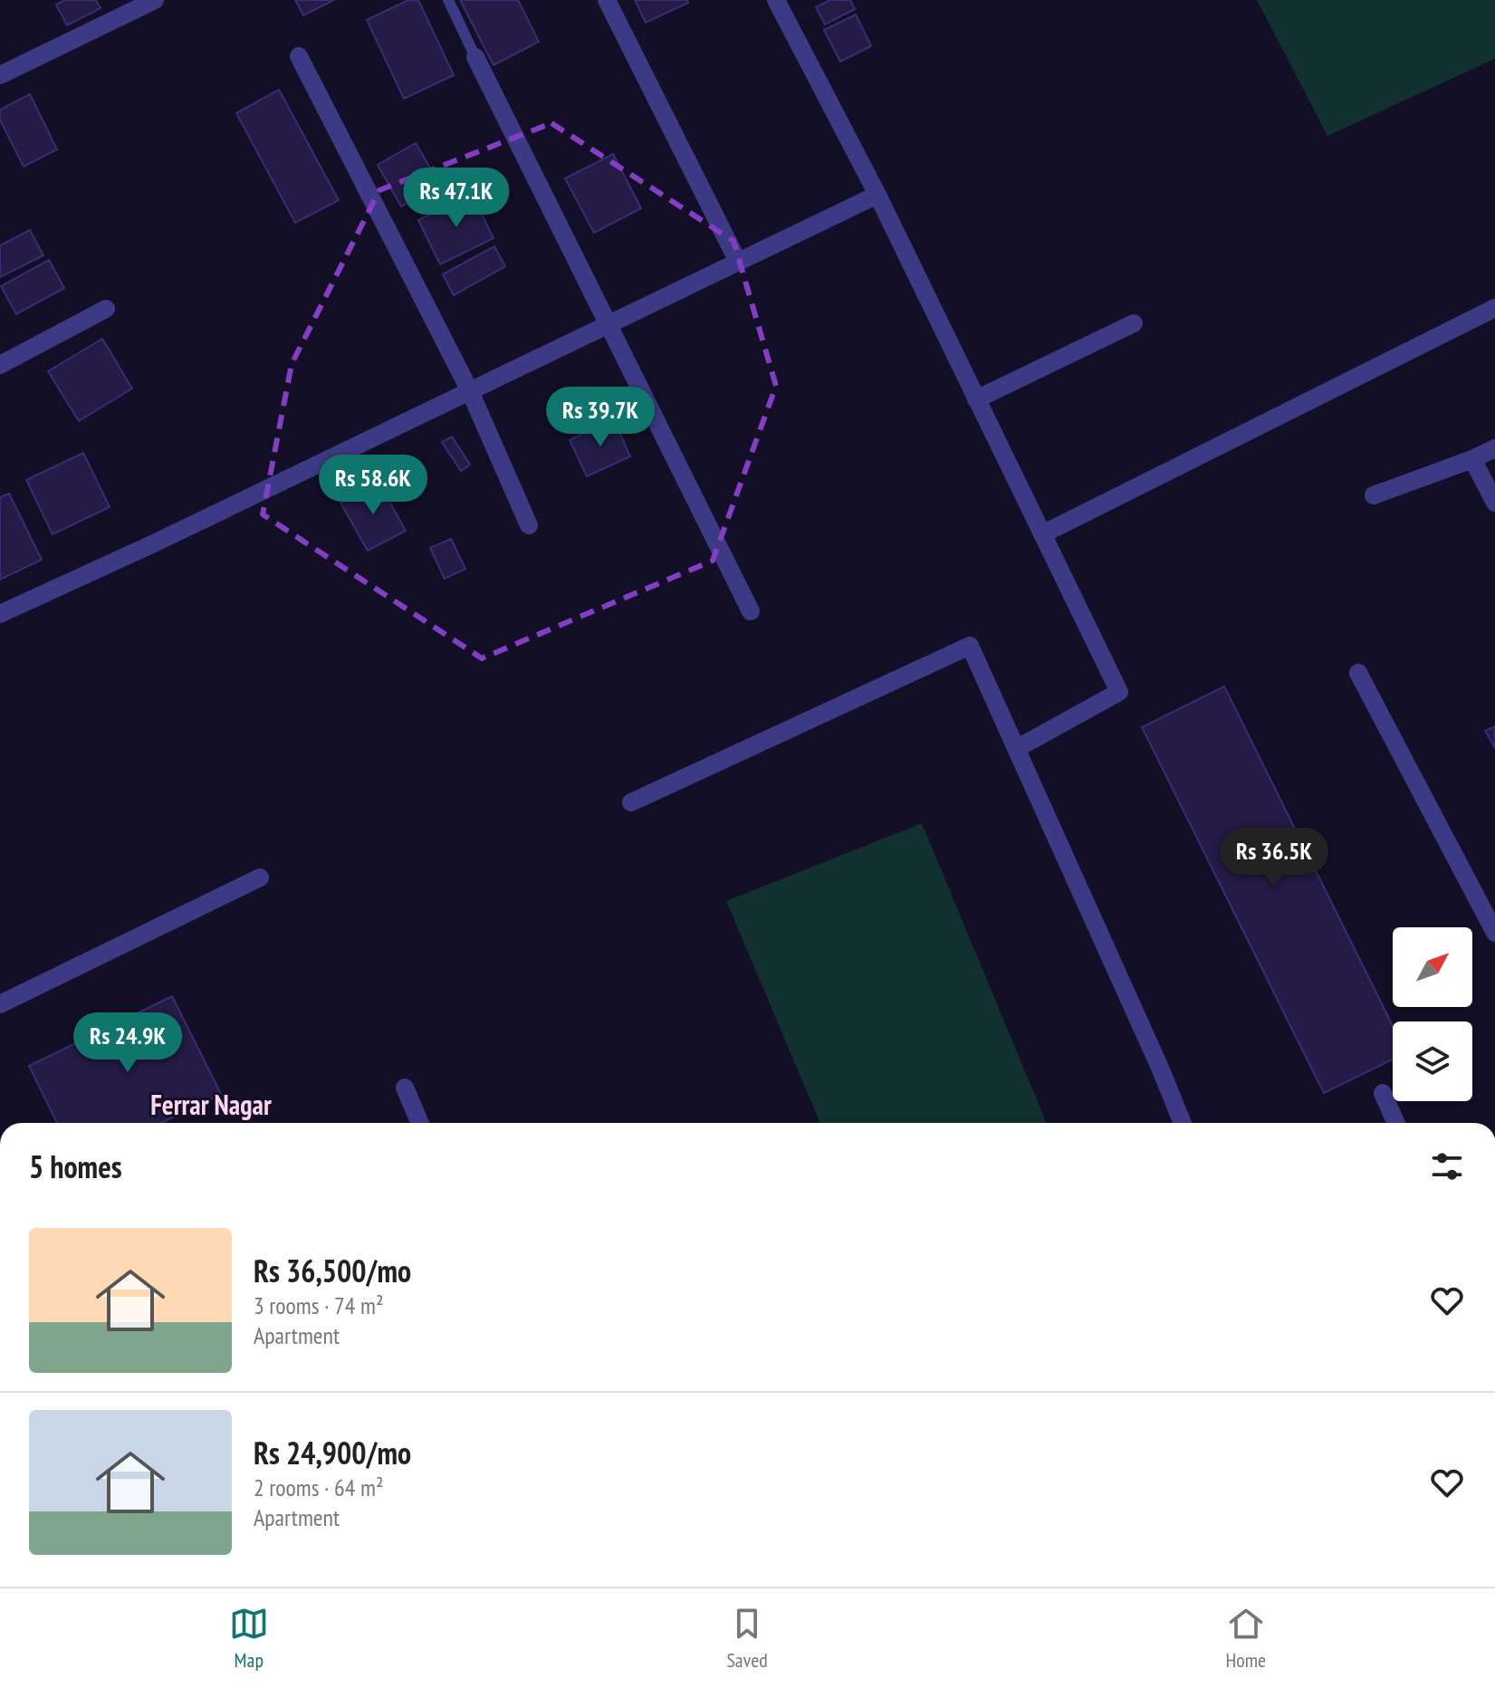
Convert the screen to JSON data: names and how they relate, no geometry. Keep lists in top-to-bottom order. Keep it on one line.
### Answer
{"districts":["Ferrar Nagar"],"north":"top right","page":{"price":["Rs 47.1K","Rs 39.7K","Rs 58.6K","Rs 36.5K","Rs 24.9K"],"heading":"5 homes","list":[{"name":"Rs 36,500/mo","note":"3 rooms · 74 m² · Apartment"},{"name":"Rs 24,900/mo","note":"2 rooms · 64 m² · Apartment"}],"tabs":["Map","Saved","Home"]}}
